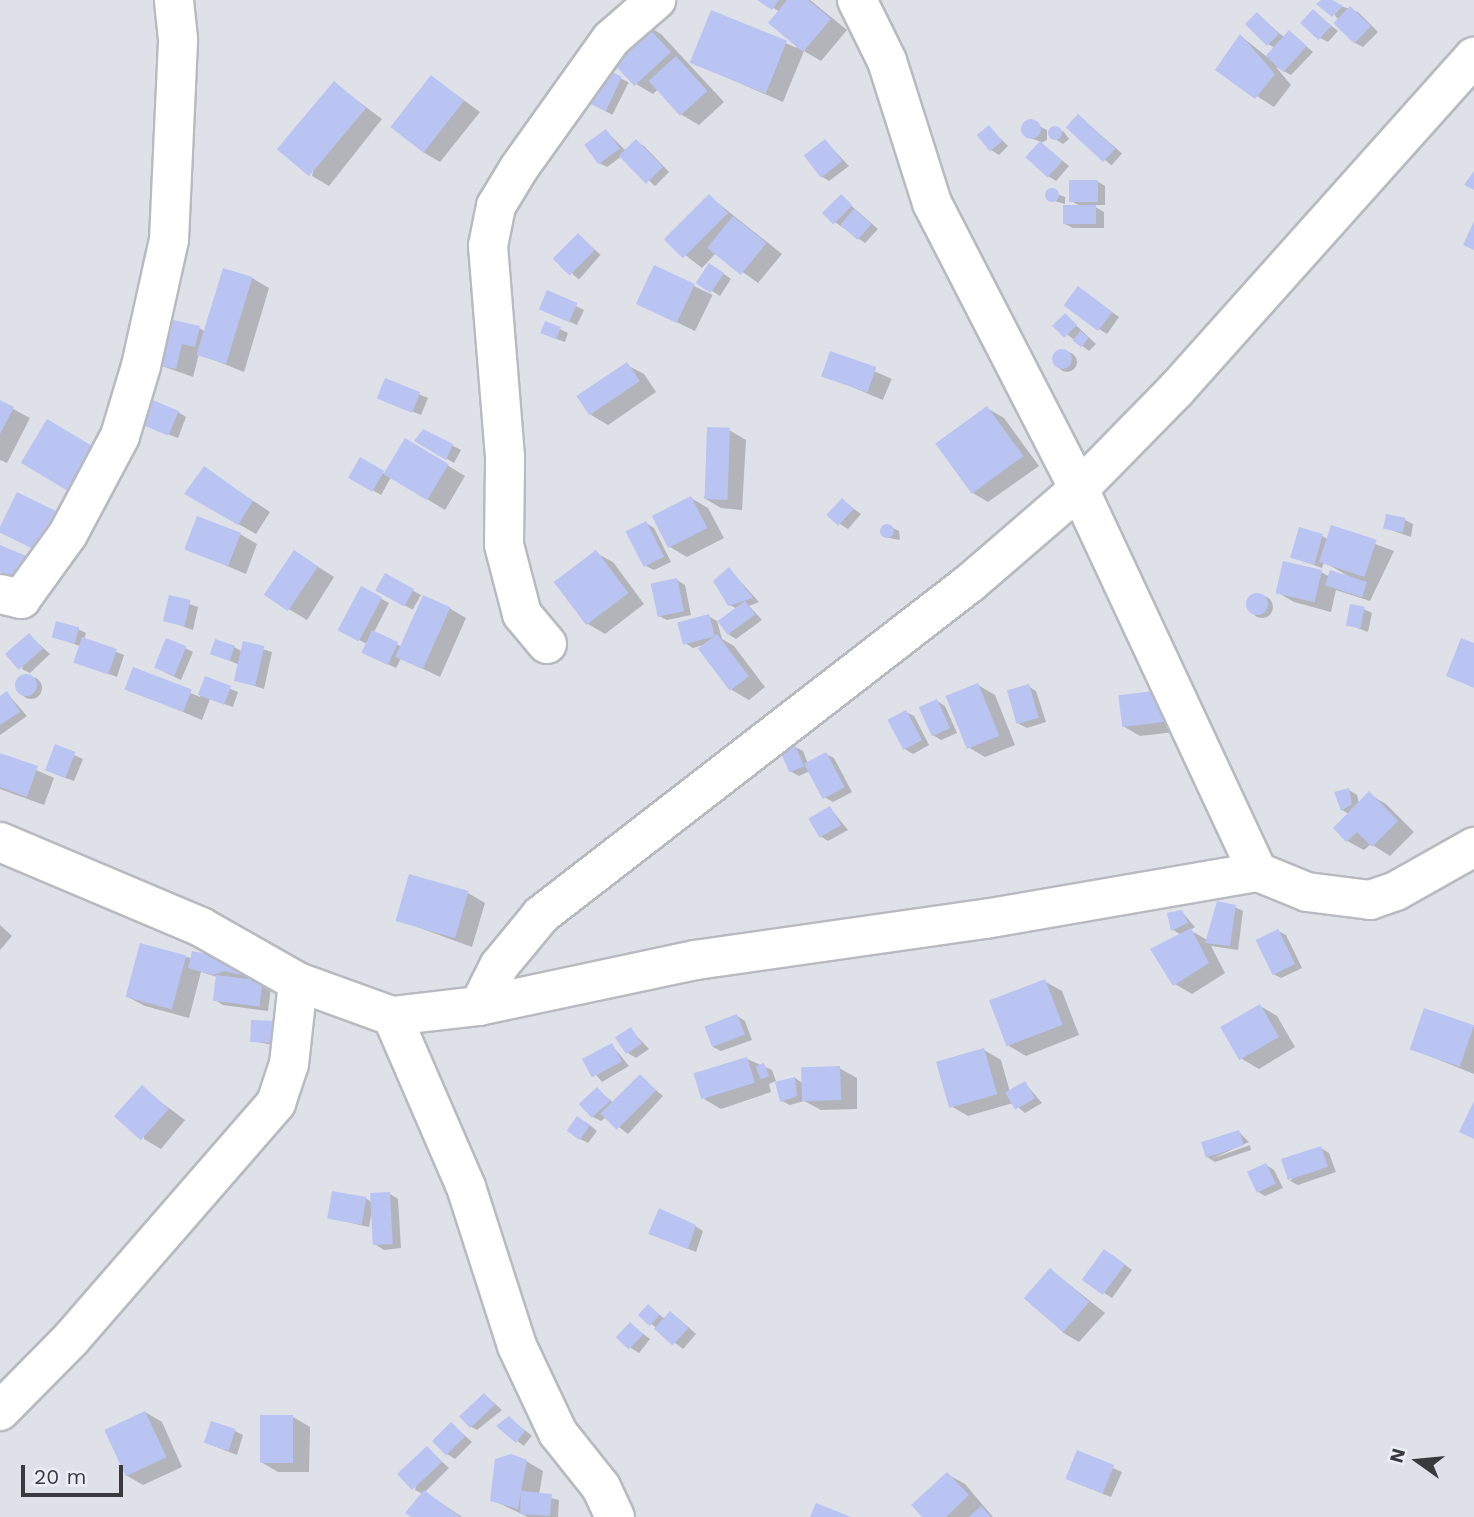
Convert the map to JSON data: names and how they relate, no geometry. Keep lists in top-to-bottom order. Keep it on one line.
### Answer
{"scale_bar":"20 m","north":"left"}
